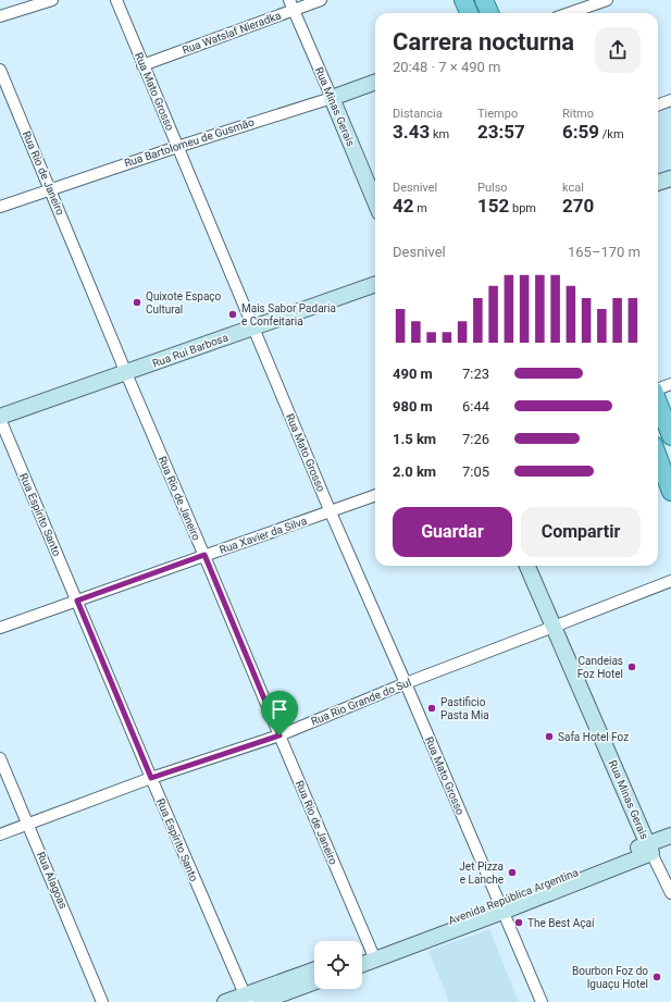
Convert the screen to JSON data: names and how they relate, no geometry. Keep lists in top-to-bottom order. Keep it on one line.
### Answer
{"streets":{"main road":["Rua Minas Gerais","Rua Bartolomeu de Gusmão","Rua Rui Barbosa","Avenida República Argentina"],"street":["Rua Watslaf Nieradka","Rua Mato Grosso","Rua Rio de Janeiro","Rua Espírito Santo","Rua Xavier da Silva","Rua Rio Grande do Sul","Rua Alagoas"]},"crossings":[["Rua Watslaf Nieradka","Rua Mato Grosso"],["Rua Watslaf Nieradka","Rua Minas Gerais"],["Rua Mato Grosso","Rua Bartolomeu de Gusmão"],["Rua Mato Grosso","Rua Rui Barbosa"],["Rua Mato Grosso","Rua Xavier da Silva"],["Rua Mato Grosso","Rua Rio Grande do Sul"],["Rua Mato Grosso","Avenida República Argentina"],["Rua Minas Gerais","Rua Bartolomeu de Gusmão"],["Rua Minas Gerais","Rua Rio Grande do Sul"],["Rua Minas Gerais","Avenida República Argentina"],["Rua Bartolomeu de Gusmão","Rua Rio de Janeiro"],["Rua Rio de Janeiro","Rua Rui Barbosa"],["Rua Rio de Janeiro","Rua Xavier da Silva"],["Rua Rio de Janeiro","Rua Rio Grande do Sul"],["Rua Rio de Janeiro","Avenida República Argentina"],["Rua Rui Barbosa","Rua Espírito Santo"],["Rua Espírito Santo","Rua Xavier da Silva"],["Rua Espírito Santo","Rua Rio Grande do Sul"],["Rua Rio Grande do Sul","Rua Alagoas"]],"places":["Quixote Espaço Cultural","Mais Sabor Padaria e Confeitaria","Candeias Foz Hotel","Pastificio Pasta Mia","Safa Hotel Foz","Jet Pizza e Lanche","The Best Açaí","Bourbon Foz do Iguaçu Hotel"],"page":{"heading":["Carrera nocturna","20:48 · 7 × 490 m"],"stats":[["Distancia","3.43 km"],["Tiempo","23:57"],["Ritmo","6:59 /km"],["Desnivel","42 m"],["Pulso","152 bpm"],["kcal","270"]],"chart":["Desnivel","165–170 m"],"list":[{"name":"490 m","note":"7:23"},{"name":"980 m","note":"6:44"},{"name":"1.5 km","note":"7:26"},{"name":"2.0 km","note":"7:05"}],"buttons":["Guardar","Compartir"]}}
